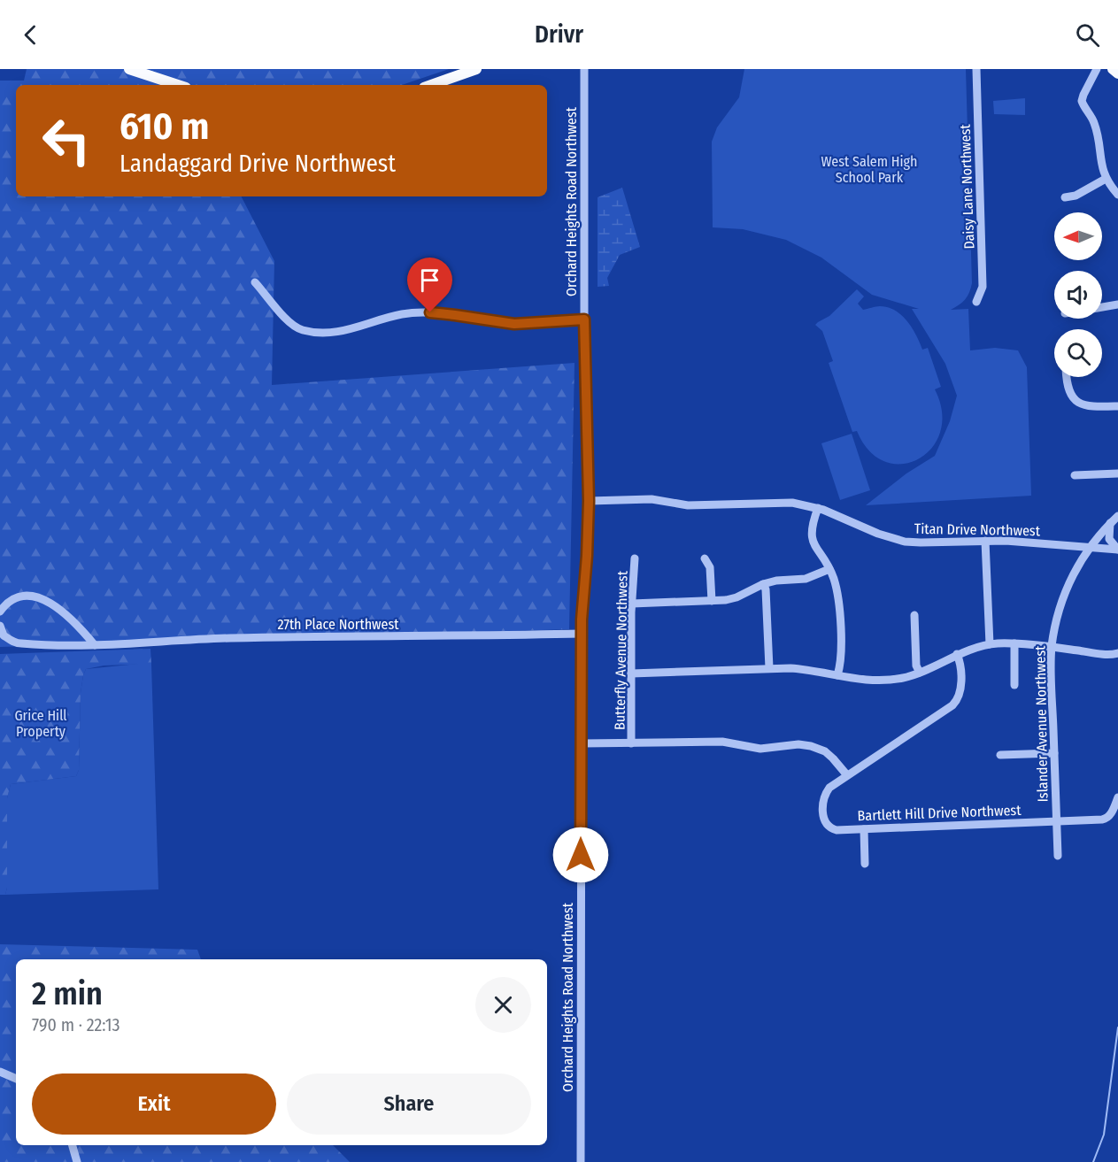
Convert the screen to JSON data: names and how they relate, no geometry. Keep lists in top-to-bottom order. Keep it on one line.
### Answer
{"streets":{"street":["Daisy Lane Northwest","Orchard Heights Road Northwest","Titan Drive Northwest","27th Place Northwest","Butterfly Avenue Northwest","Islander Avenue Northwest","Bartlett Hill Drive Northwest"]},"crossings":[["Orchard Heights Road Northwest","Titan Drive Northwest"],["Orchard Heights Road Northwest","27th Place Northwest"],["Titan Drive Northwest","Islander Avenue Northwest"],["Islander Avenue Northwest","Bartlett Hill Drive Northwest"]],"parks":["West Salem High School Park","Grice Hill Property"],"north":"left","page":{"header":"Drivr","turn":["610 m","Landaggard Drive Northwest"],"heading":["2 min","790 m · 22:13"],"buttons":["Exit","Share"]}}
